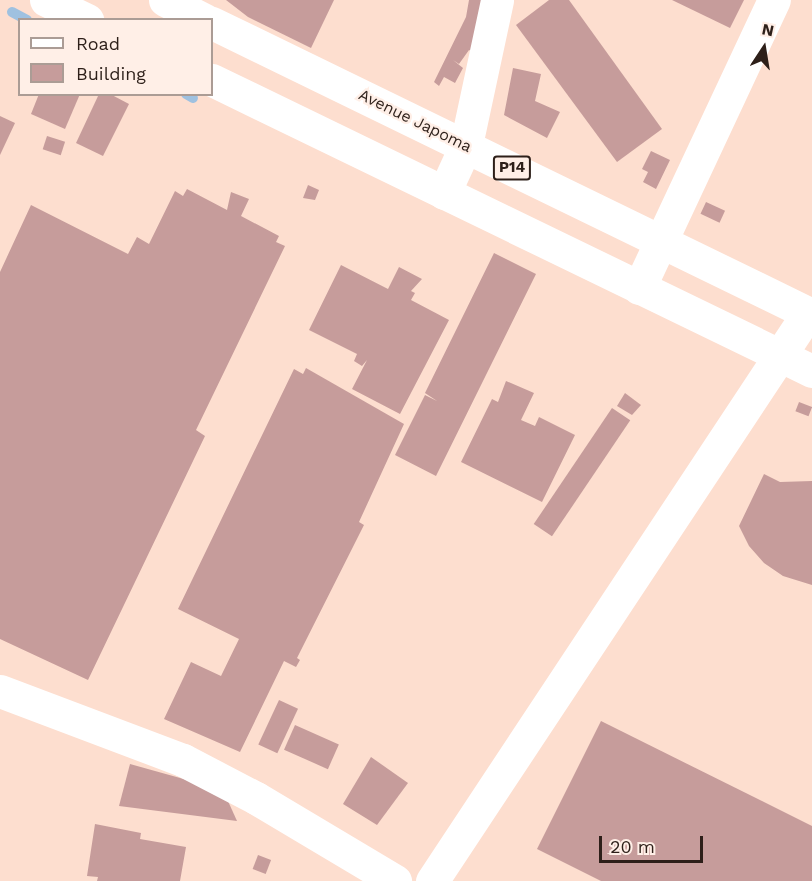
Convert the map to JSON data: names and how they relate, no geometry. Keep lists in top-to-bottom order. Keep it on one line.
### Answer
{"streets":{"main road":["Avenue Japoma","P14"]},"legend":["Road","Building"],"scale_bar":"20 m","north":"top"}
